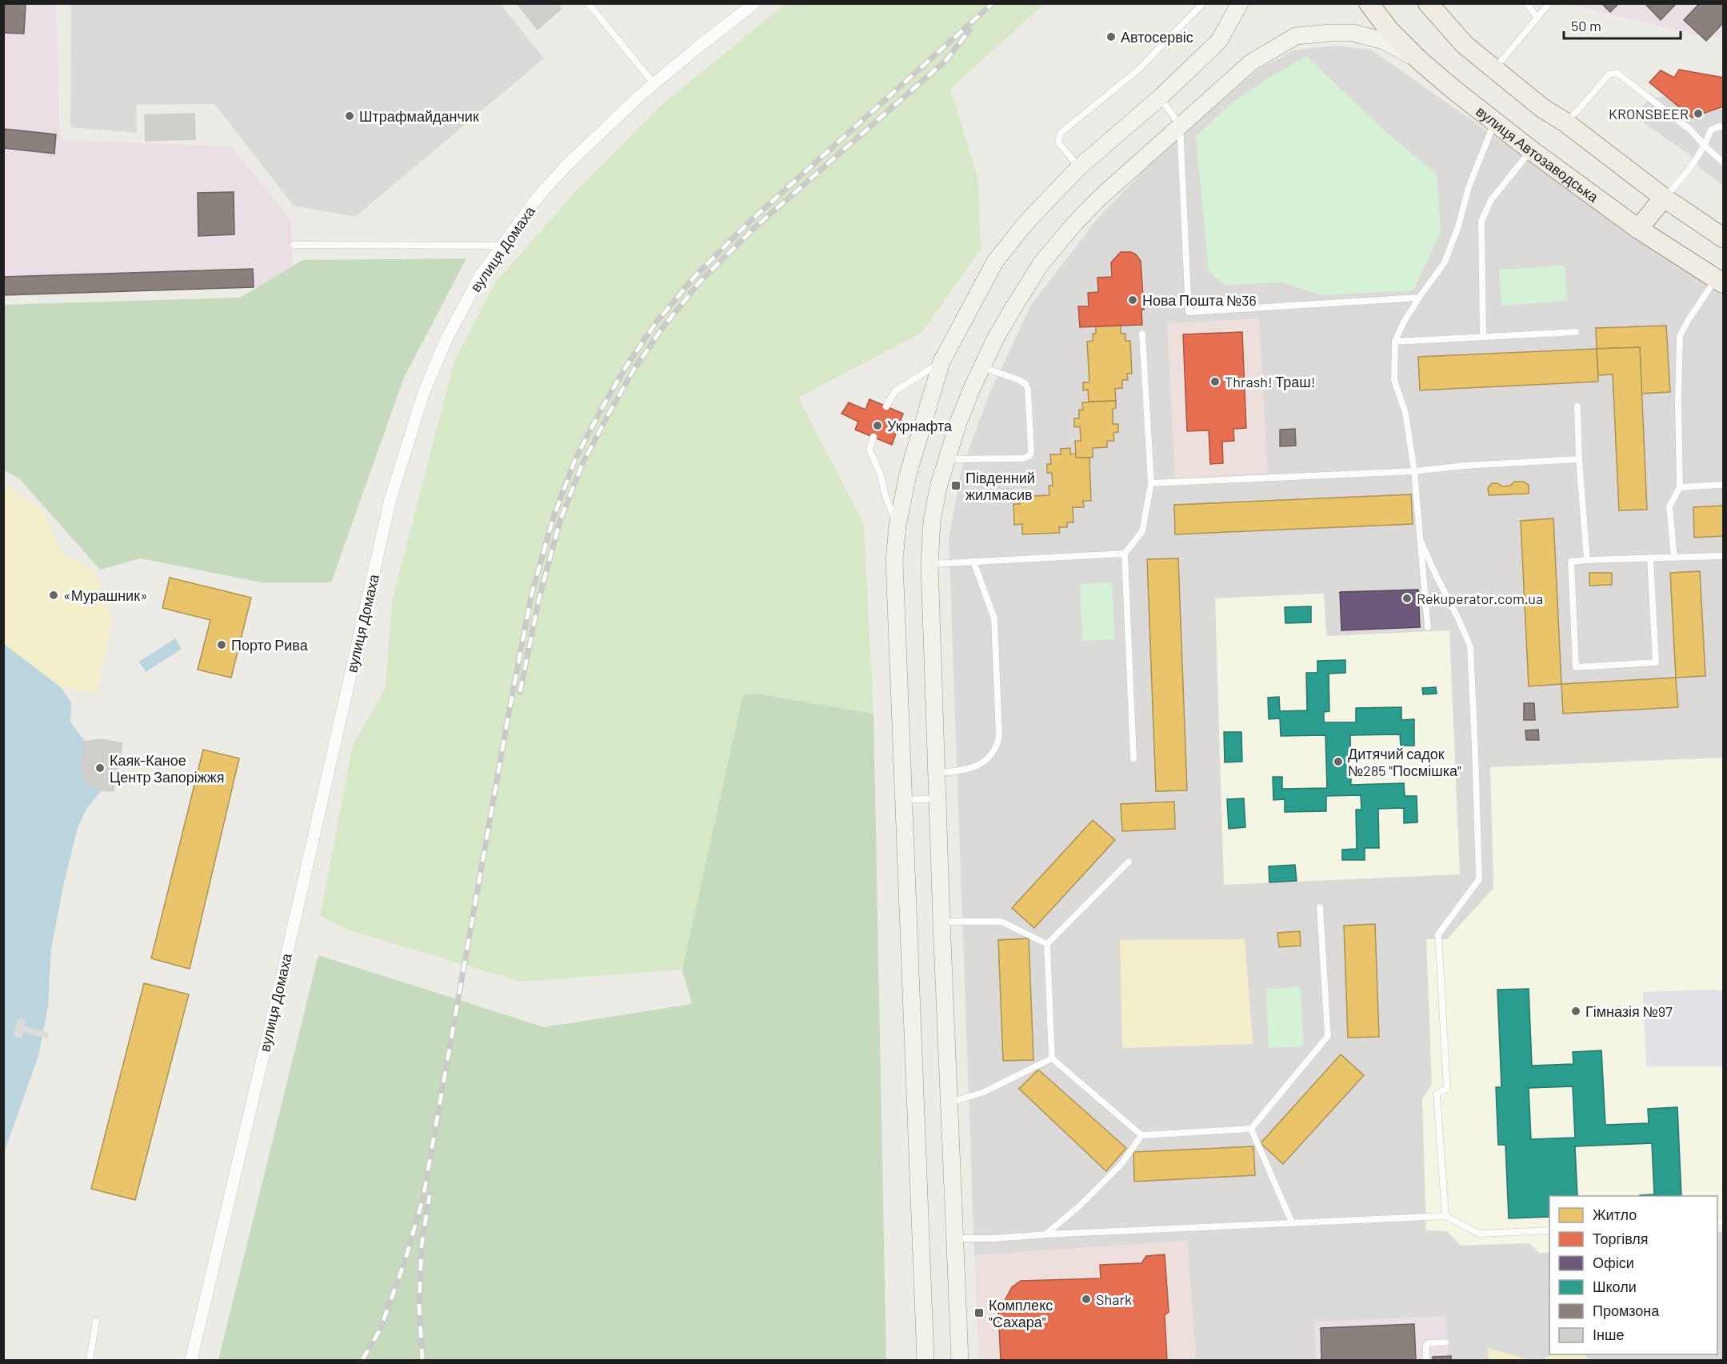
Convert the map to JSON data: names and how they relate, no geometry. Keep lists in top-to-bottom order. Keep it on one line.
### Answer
{"streets":{"main road":["вулиця Автозаводська"],"street":["вулиця Домаха"]},"places":{"other":["Автосервіс","KRONSBEER","Штрафмайданчик","Нова Пошта №36","Thrash! Траш!","Укрнафта","«Мурашник»","Rekuperator.com.ua","Порто Рива","Дитячий садок №285 \"Посмішка\"","Каяк-Каное Центр Запоріжжя","Гімназія №97","Shark"],"transit":["Південний жилмасив","Комплекс \"Сахара\""]},"legend":["Житло","Торгівля","Офіси","Школи","Промзона","Інше"],"scale_bar":"50 m"}
